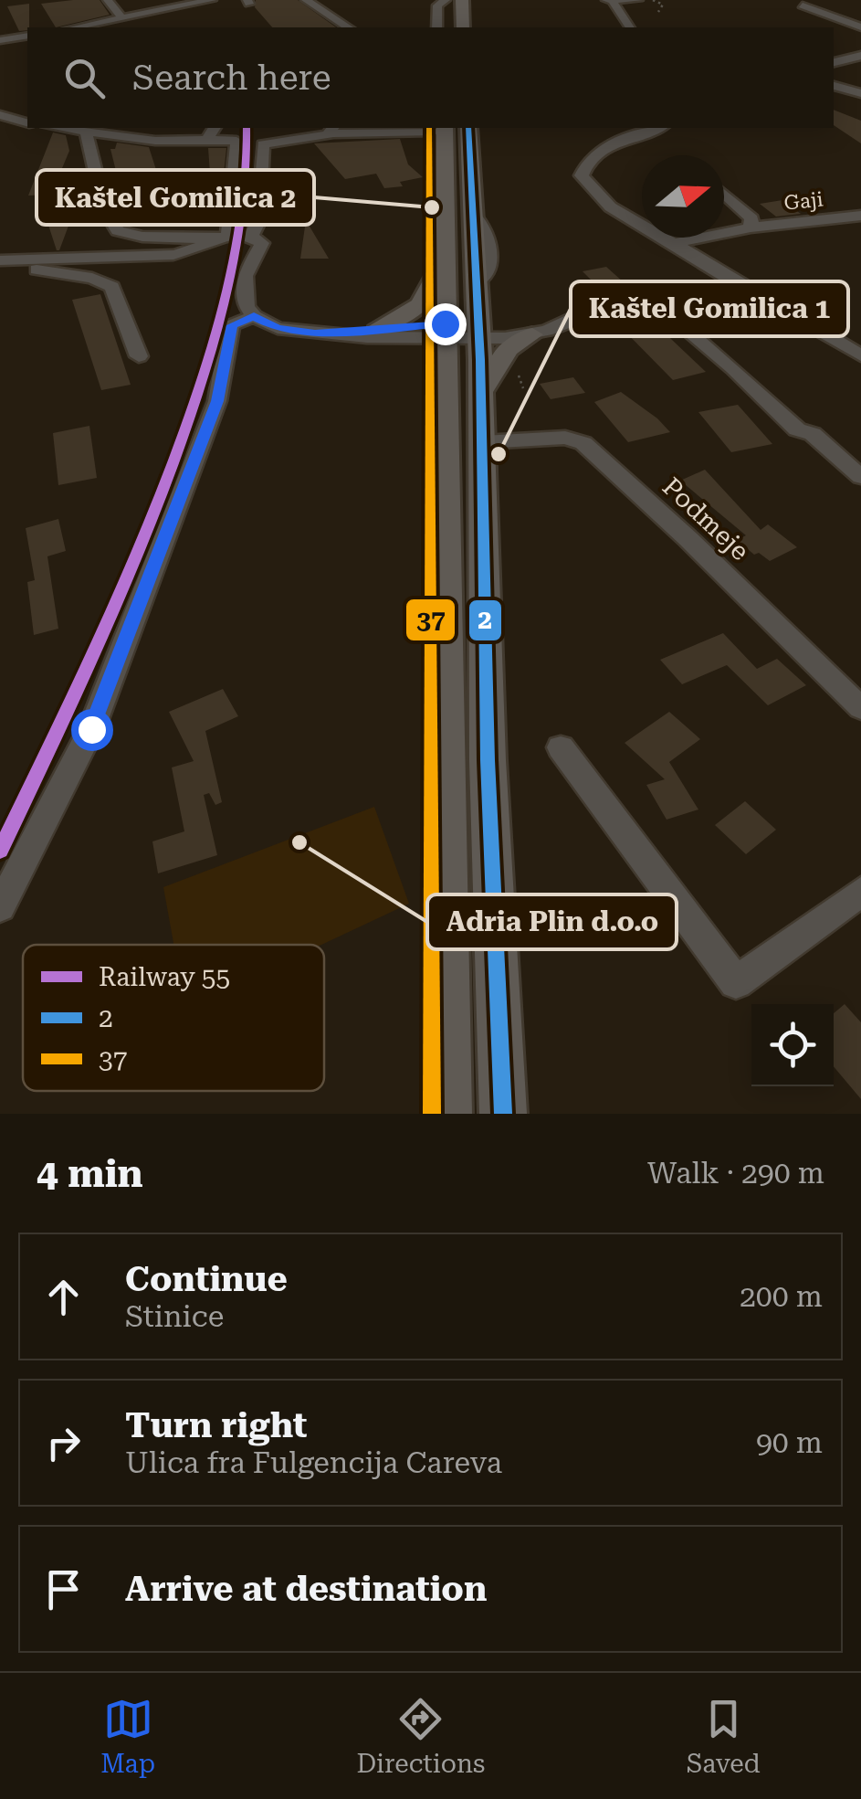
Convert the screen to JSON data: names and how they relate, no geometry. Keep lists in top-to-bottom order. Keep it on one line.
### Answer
{"streets":{"street":["Gaji","Podmeje"]},"places":["Kaštel Gomilica 2","Kaštel Gomilica 1","Adria Plin d.o.o"],"lines":["rail line 55","transit line 2","transit line 37"],"legend":["Railway 55","2","37"],"north":"right","page":{"search":"Search here","heading":["4 min","Walk · 290 m"],"list":[["Continue","Stinice","200 m"],["Turn right","Ulica fra Fulgencija Careva","90 m"],"Arrive at destination"],"nav":["Map","Directions","Saved"]}}
